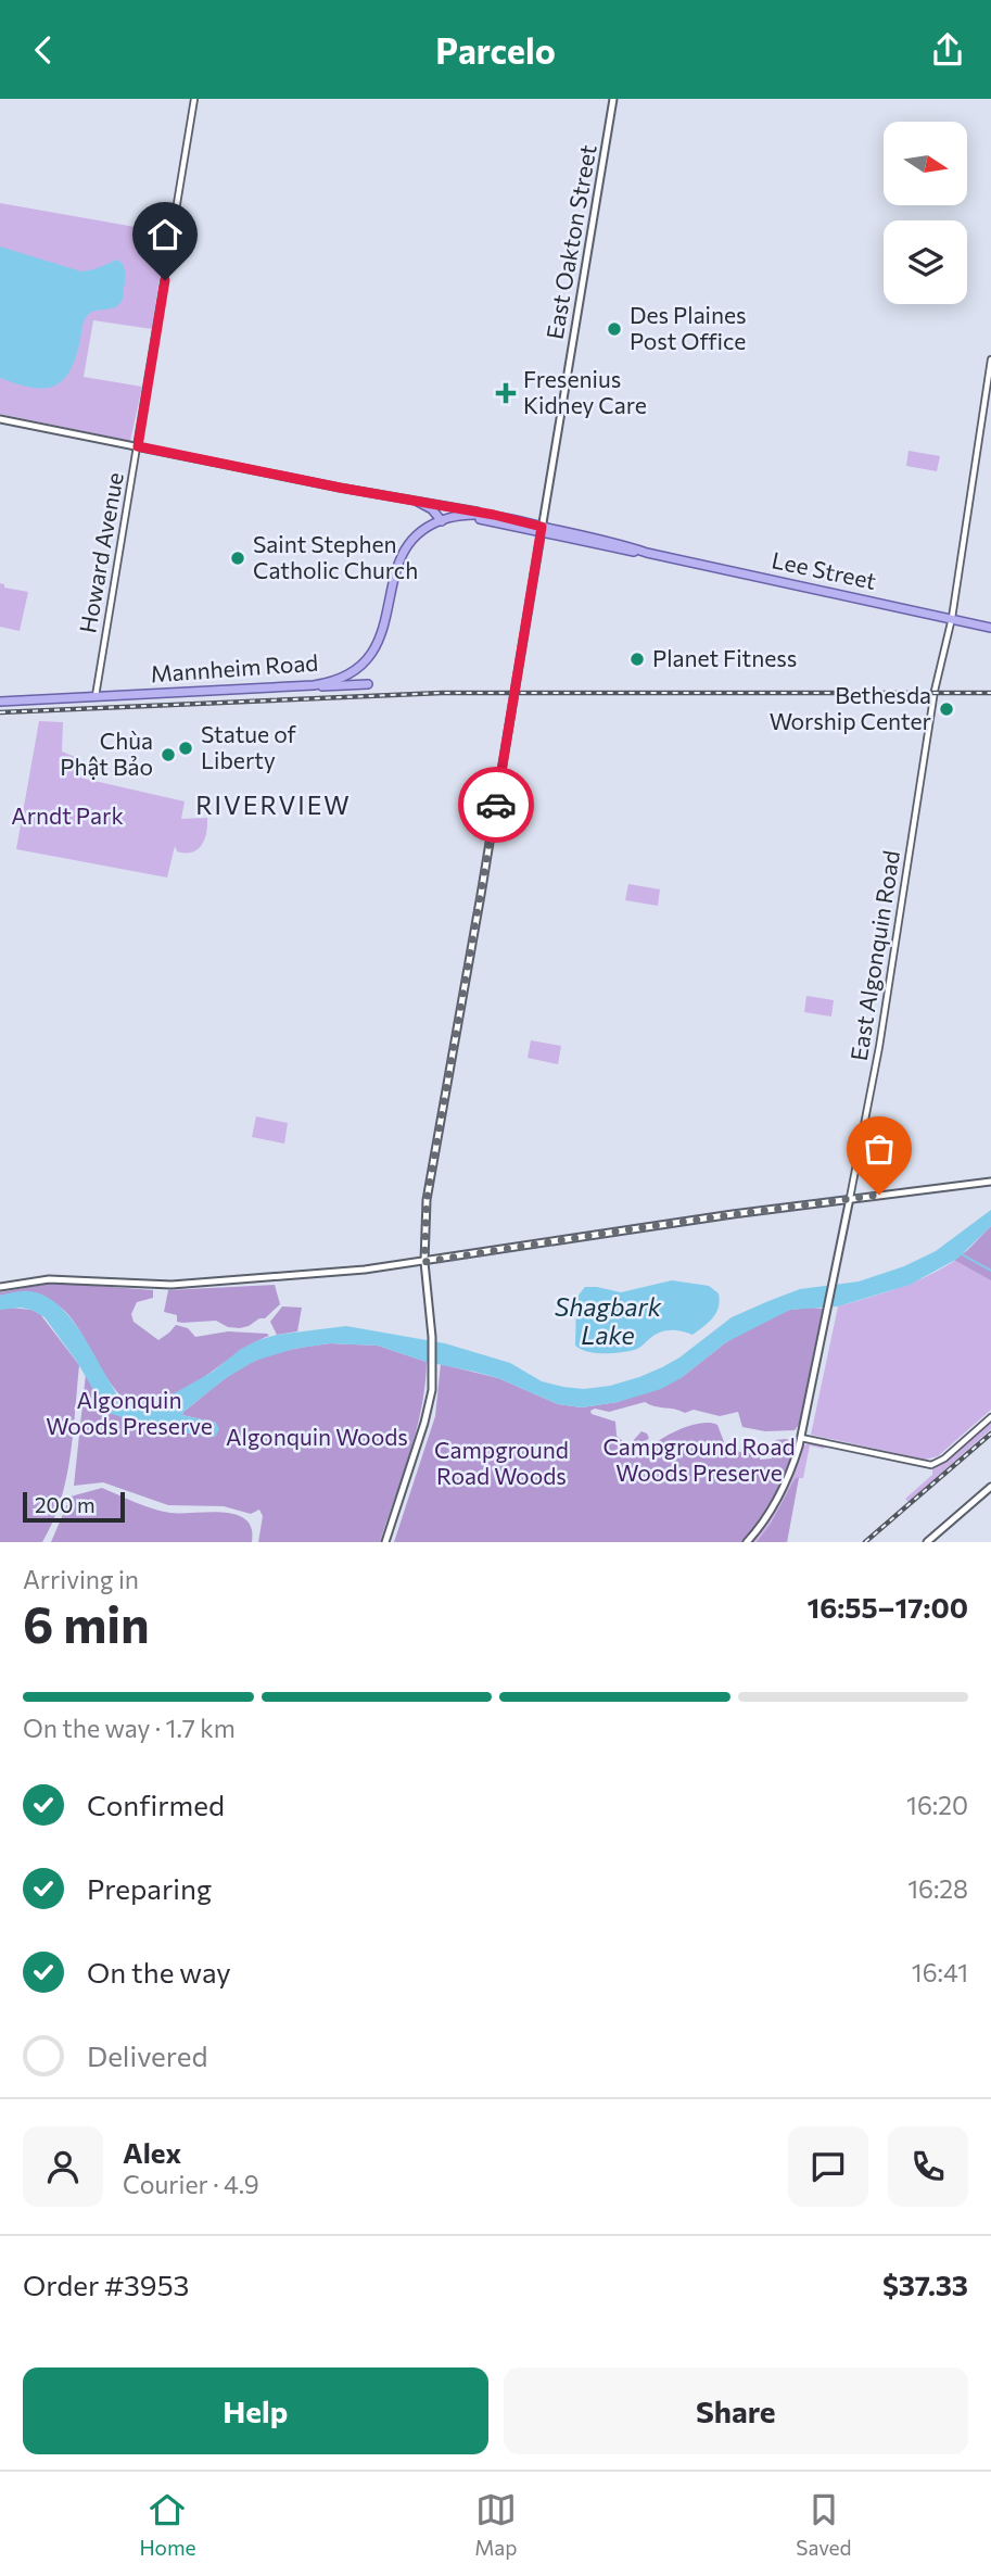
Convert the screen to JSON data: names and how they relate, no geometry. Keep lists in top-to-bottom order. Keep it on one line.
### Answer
{"streets":{"main road":["East Oakton Street","Lee Street","Mannheim Road","East Algonquin Road"],"street":["Howard Avenue"]},"crossings":[["East Oakton Street","Lee Street"],["Howard Avenue","Lee Street"],["Howard Avenue","Mannheim Road"],["Lee Street","Mannheim Road"],["Lee Street","East Algonquin Road"]],"districts":["RIVERVIEW"],"water":["Shagbark Lake"],"parks":["Arndt Park","Algonquin Woods Preserve","Algonquin Woods","Campground Road Woods Preserve","Campground Road Woods"],"places":{"other":["Des Plaines Post Office","Saint Stephen Catholic Church","Planet Fitness","Bethesda Worship Center","Statue of Liberty","Chùa Phật Bảo"],"health":["Fresenius Kidney Care"]},"scale_bar":"200 m","north":"right","page":{"header":"Parcelo","scale":"200 m","heading":["6 min","Arriving in","16:55–17:00"],"panel":["Alex","Courier · 4.9","Order #3953","$37.33"],"bar":"On the way · 1.7 km","list":[["Confirmed","16:20"],["Preparing","16:28"],["On the way","16:41"],"Delivered"],"buttons":["Help","Share"],"tabs":["Home","Map","Saved"]}}
